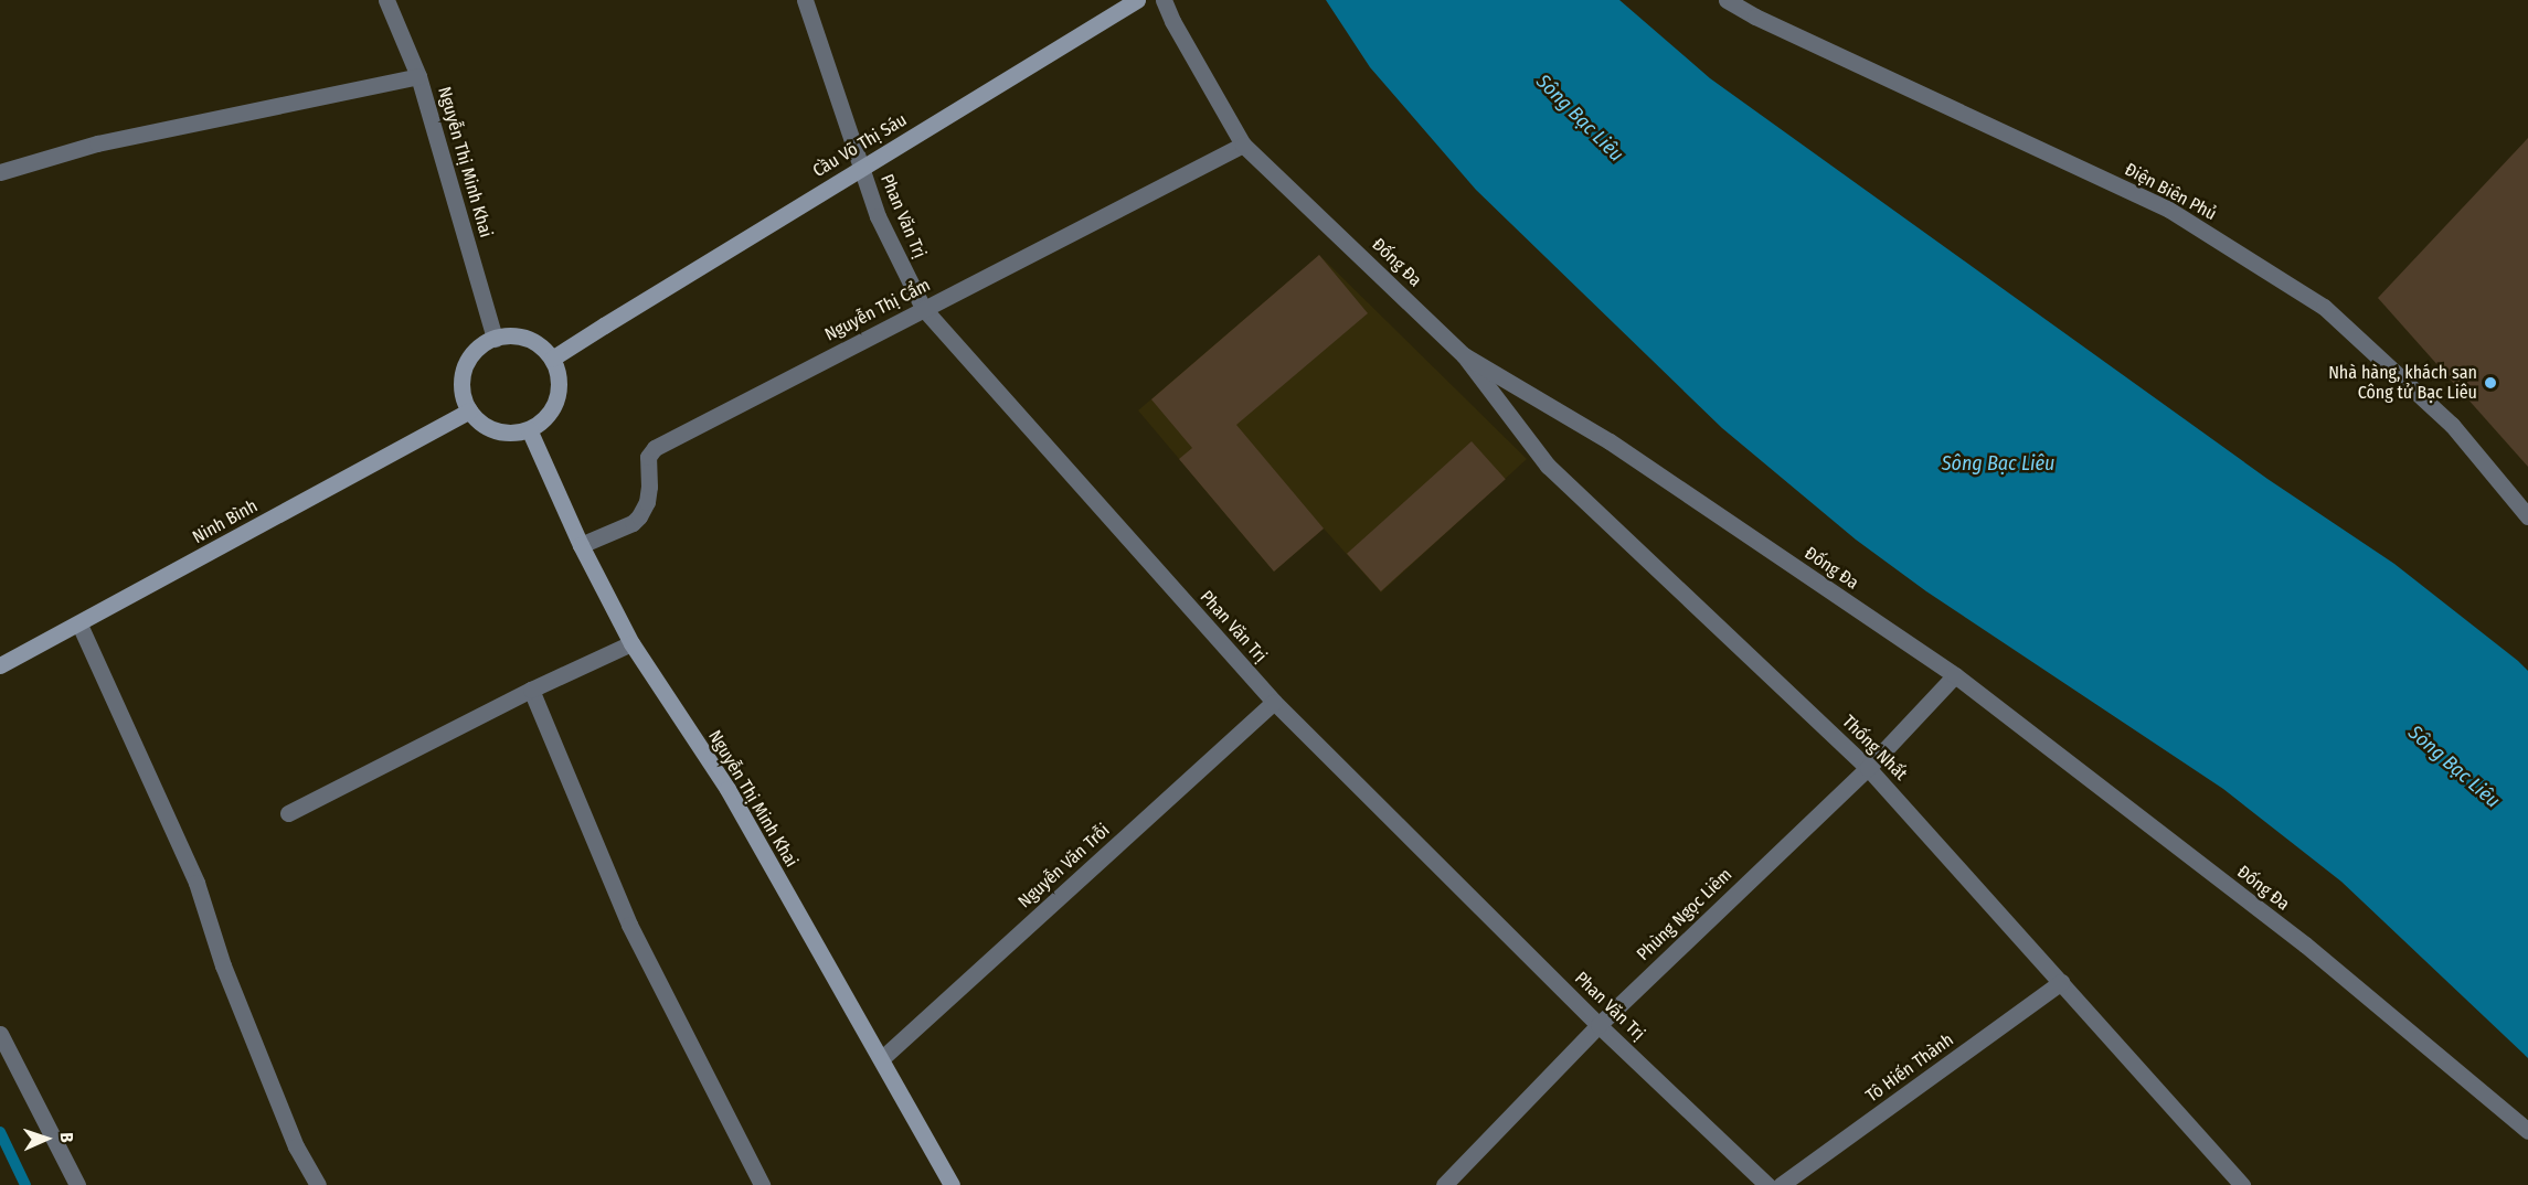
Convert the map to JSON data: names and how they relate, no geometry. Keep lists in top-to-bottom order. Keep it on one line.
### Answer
{"streets":{"main road":["Cầu Võ Thị Sáu","Nguyễn Thị Minh Khai","Ninh Bình"],"street":["Điện Biên Phủ","Phan Văn Trị","Đống Đa","Nguyễn Thị Cẩm","Thống Nhất","Nguyễn Văn Trỗi","Phùng Ngọc Liêm","Tô Hiến Thành"]},"crossings":[["Cầu Võ Thị Sáu","Nguyễn Thị Minh Khai"],["Cầu Võ Thị Sáu","Ninh Bình"],["Nguyễn Thị Minh Khai","Nguyễn Thị Cẩm"],["Nguyễn Thị Minh Khai","Ninh Bình"],["Nguyễn Thị Minh Khai","Nguyễn Văn Trỗi"],["Phan Văn Trị","Nguyễn Thị Cẩm"],["Phan Văn Trị","Nguyễn Văn Trỗi"],["Phan Văn Trị","Phùng Ngọc Liêm"],["Đống Đa","Nguyễn Thị Cẩm"],["Đống Đa","Thống Nhất"],["Đống Đa","Phùng Ngọc Liêm"],["Thống Nhất","Phùng Ngọc Liêm"],["Thống Nhất","Tô Hiến Thành"]],"water":["Sông Bạc Liêu"],"places":["Nhà hàng, khách sạn Công tử Bạc Liêu"],"north":"right"}
